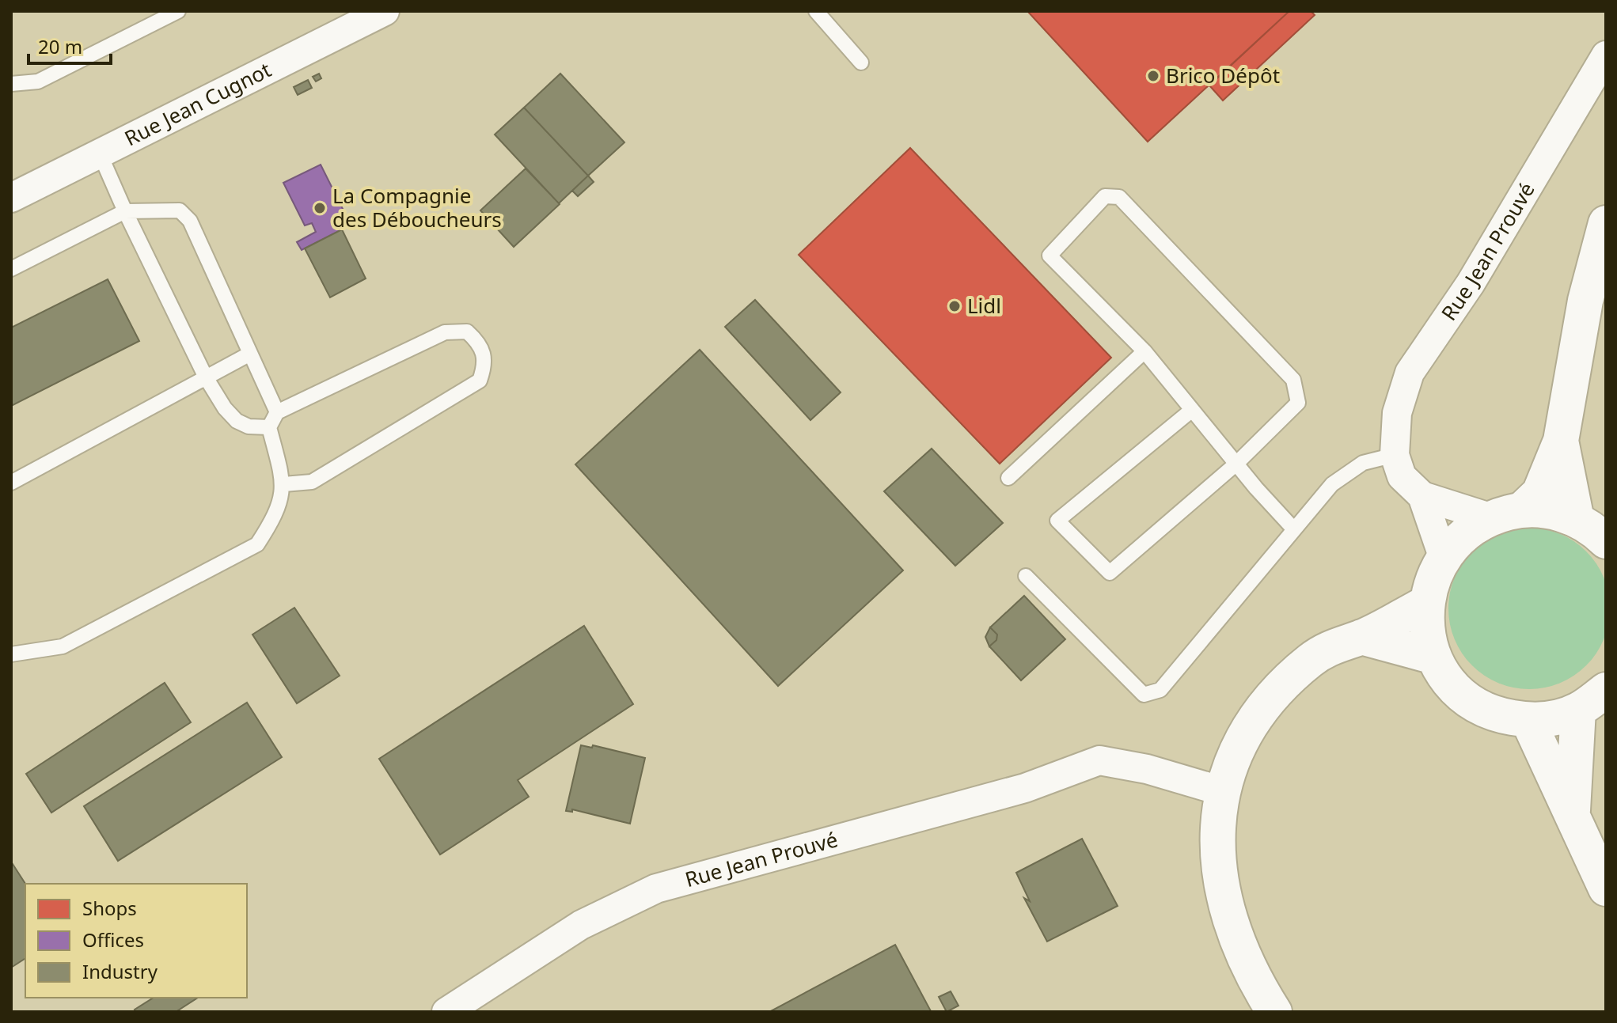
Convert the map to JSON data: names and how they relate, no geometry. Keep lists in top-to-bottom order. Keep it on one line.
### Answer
{"streets":{"street":["Rue Jean Cugnot","Rue Jean Prouvé"]},"places":["Brico Dépôt","La Compagnie des Déboucheurs","Lidl"],"legend":["Shops","Offices","Industry"],"scale_bar":"20 m"}
